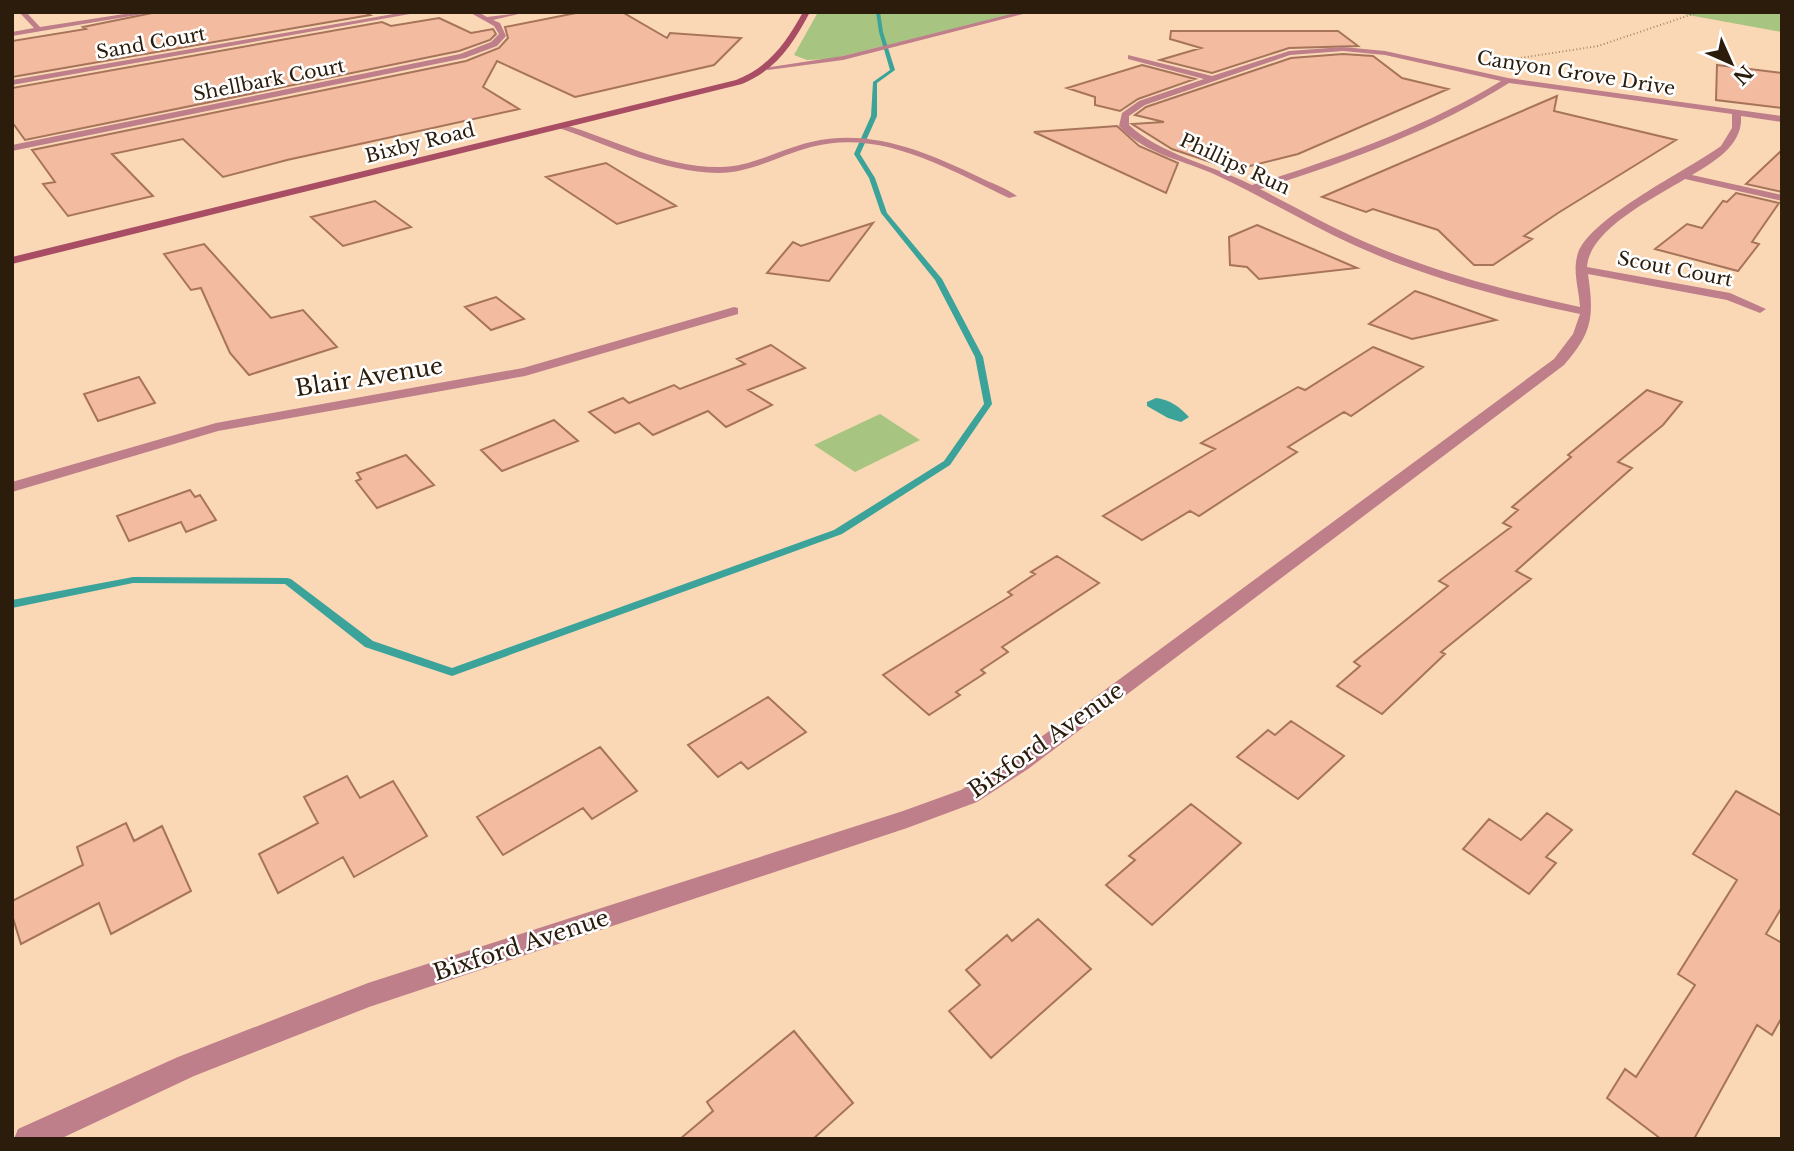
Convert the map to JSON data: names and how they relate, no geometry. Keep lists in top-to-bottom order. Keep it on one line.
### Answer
{"streets":{"street":["Sand Court","Canyon Grove Drive","Shellbark Court","Bixby Road","Phillips Run","Scout Court","Blair Avenue","Bixford Avenue"]},"crossings":[["Canyon Grove Drive","Phillips Run"],["Canyon Grove Drive","Bixford Avenue"],["Phillips Run","Bixford Avenue"],["Scout Court","Bixford Avenue"]],"north":"bottom right"}
